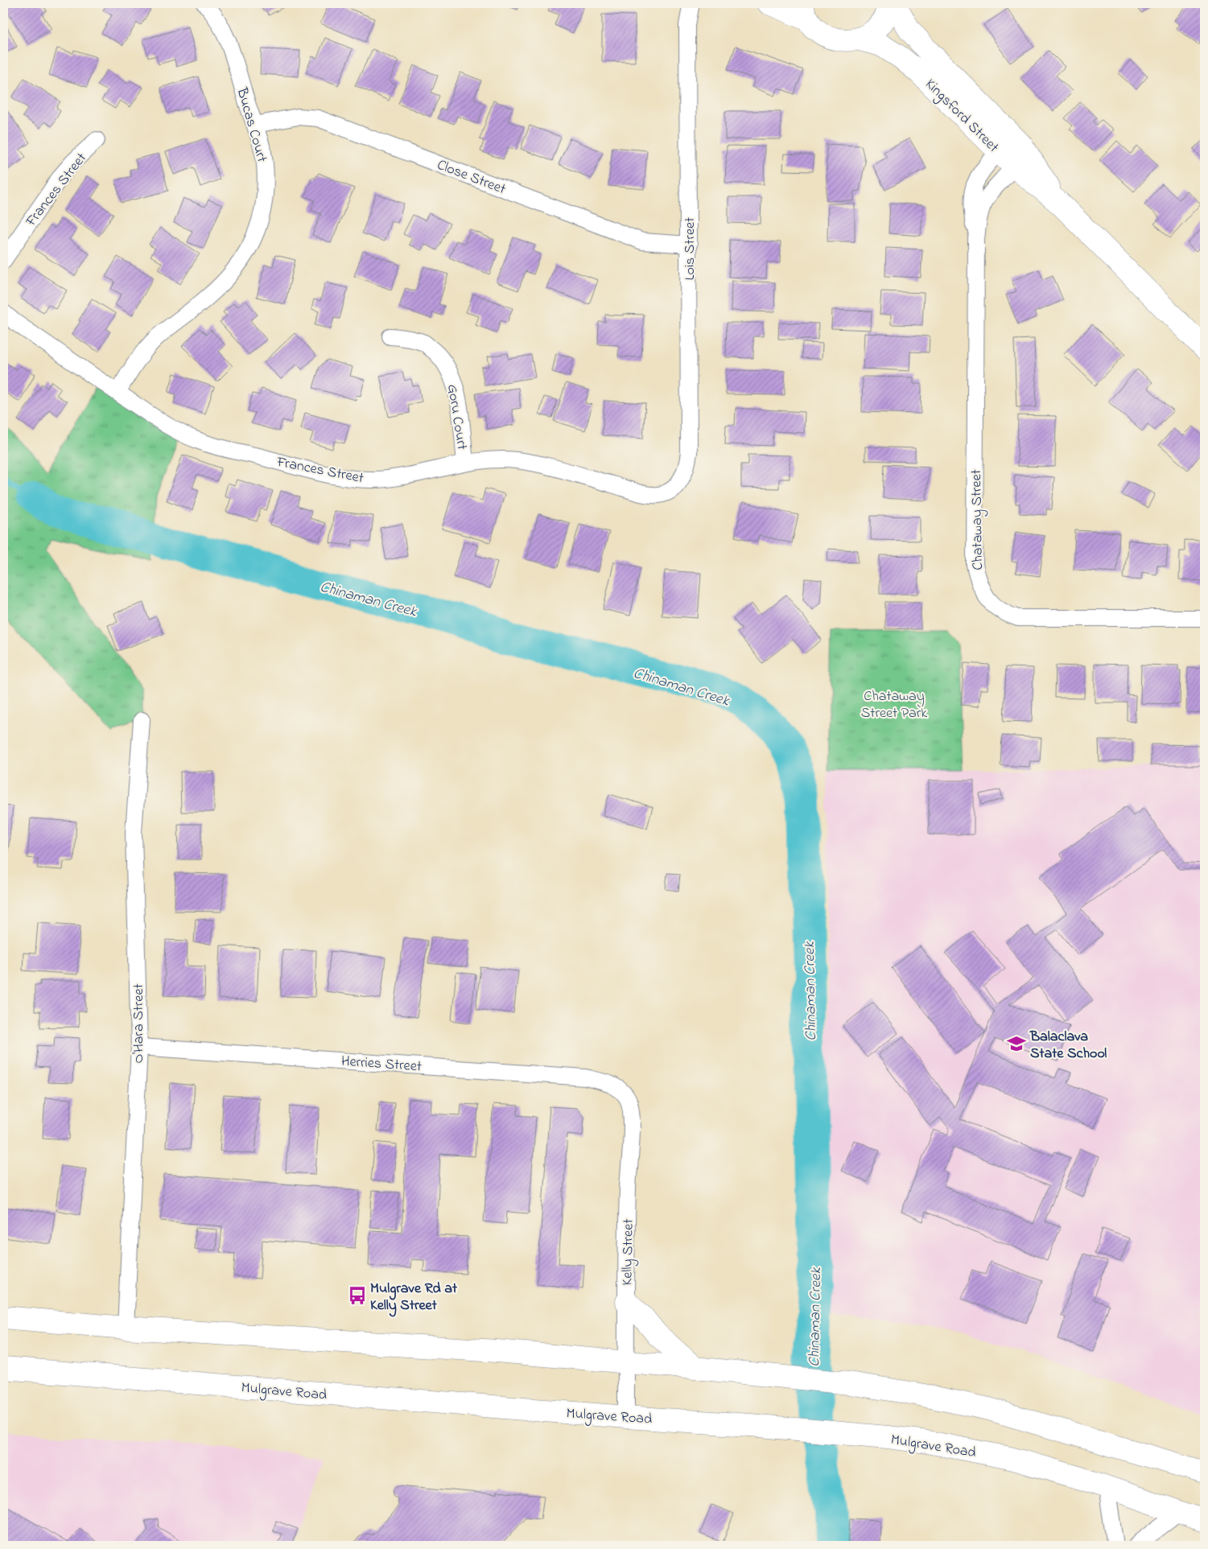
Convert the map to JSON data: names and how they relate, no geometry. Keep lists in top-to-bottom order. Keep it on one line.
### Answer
{"streets":{"main road":["Kingsford Street","Mulgrave Road"],"street":["Bucas Court","Close Street","Frances Street","Lois Street","Goru Court","Chataway Street","O'Hara Street","Herries Street","Kelly Street"]},"crossings":[["Kingsford Street","Chataway Street"],["Bucas Court","Close Street"],["Bucas Court","Frances Street"],["Close Street","Lois Street"],["Frances Street","Lois Street"],["Frances Street","Goru Court"],["O'Hara Street","Herries Street"],["Herries Street","Kelly Street"],["Kelly Street","Mulgrave Road"]],"water":["Chinaman Creek"],"parks":["Chataway Street Park"],"places":{"school or university":["Balaclava State School"],"bus stop":["Mulgrave Rd at Kelly Street"]}}
